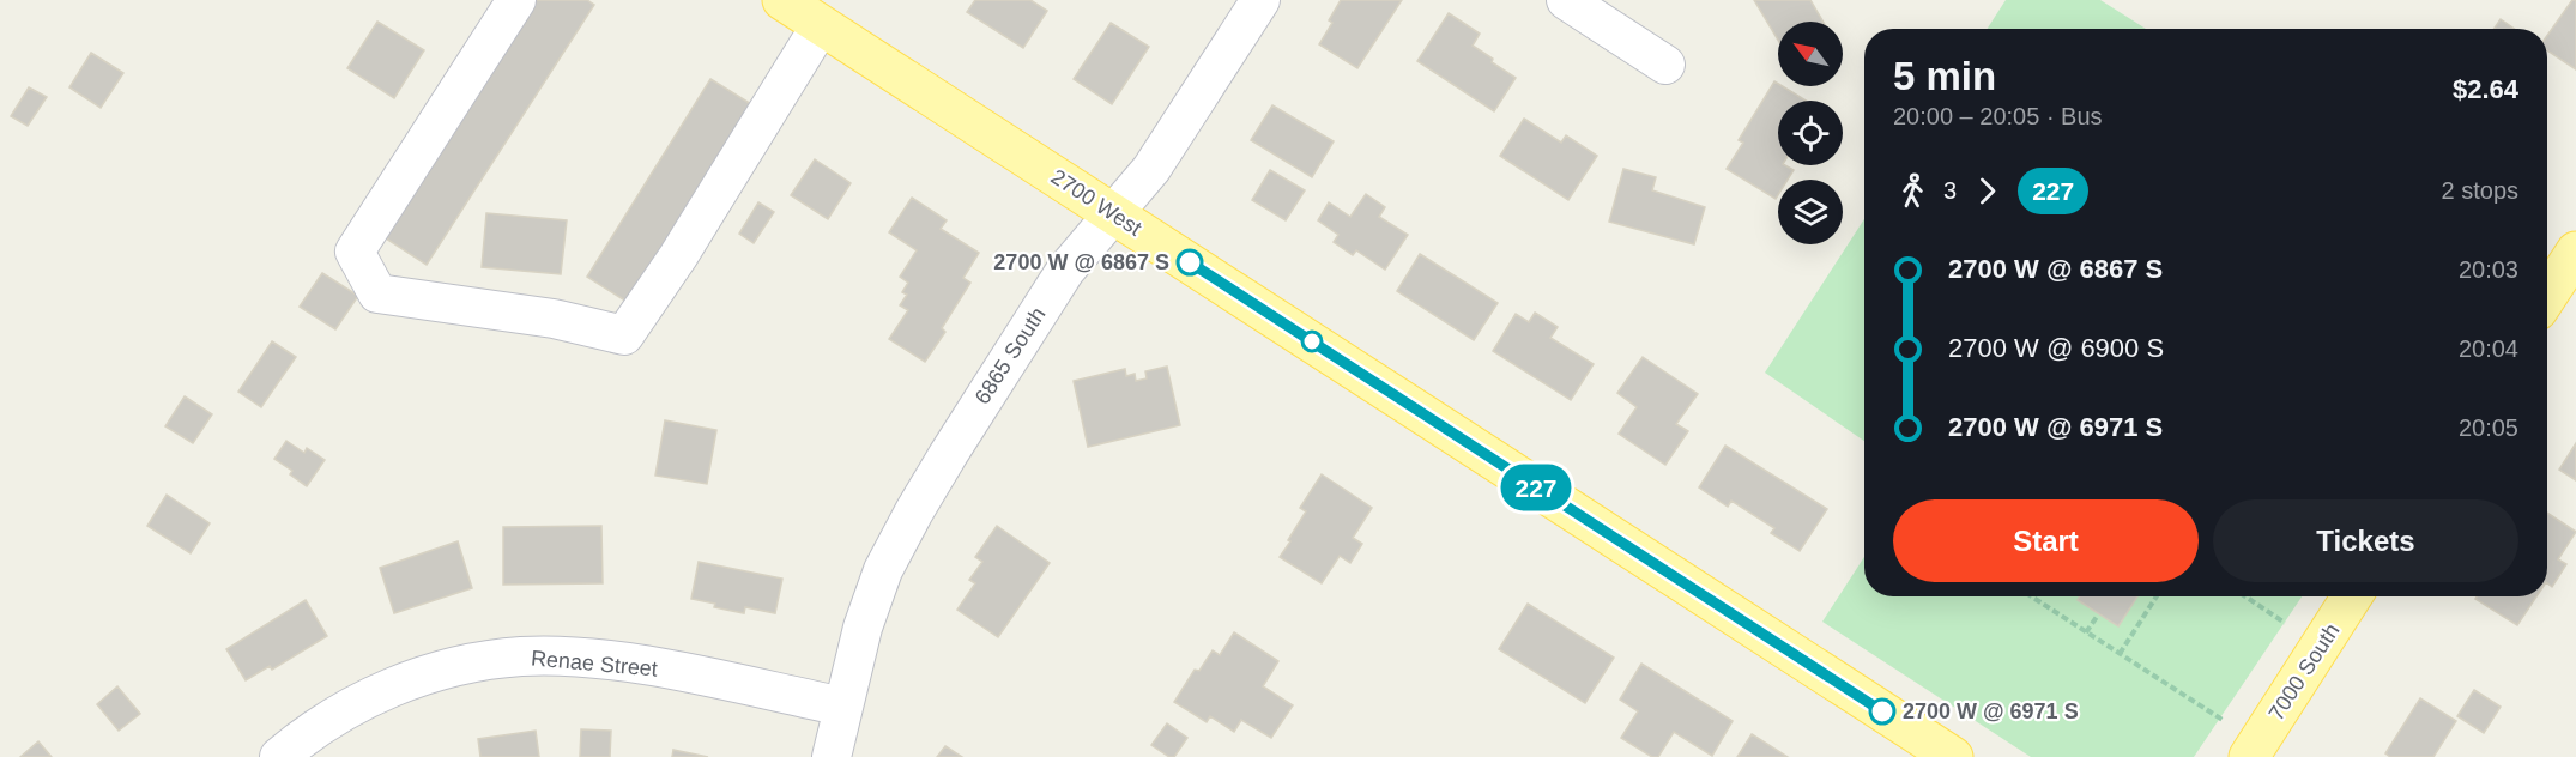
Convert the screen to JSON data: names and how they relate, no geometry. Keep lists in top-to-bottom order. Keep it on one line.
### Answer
{"streets":{"main road":["2700 West","7000 South"],"street":["6865 South","Renae Street"]},"crossings":[["2700 West","6865 South"],["6865 South","Renae Street"]],"places":["2700 W @ 6867 S","2700 W @ 6971 S"],"lines":["bus line 227"],"north":"top left","page":{"on_map":"227","heading":["5 min","20:00 – 20:05 · Bus","$2.64"],"legs":["3","227","2 stops"],"list":[{"name":"2700 W @ 6867 S","value":"20:03"},{"name":"2700 W @ 6900 S","value":"20:04"},{"name":"2700 W @ 6971 S","value":"20:05"}],"buttons":["Start","Tickets"]}}
